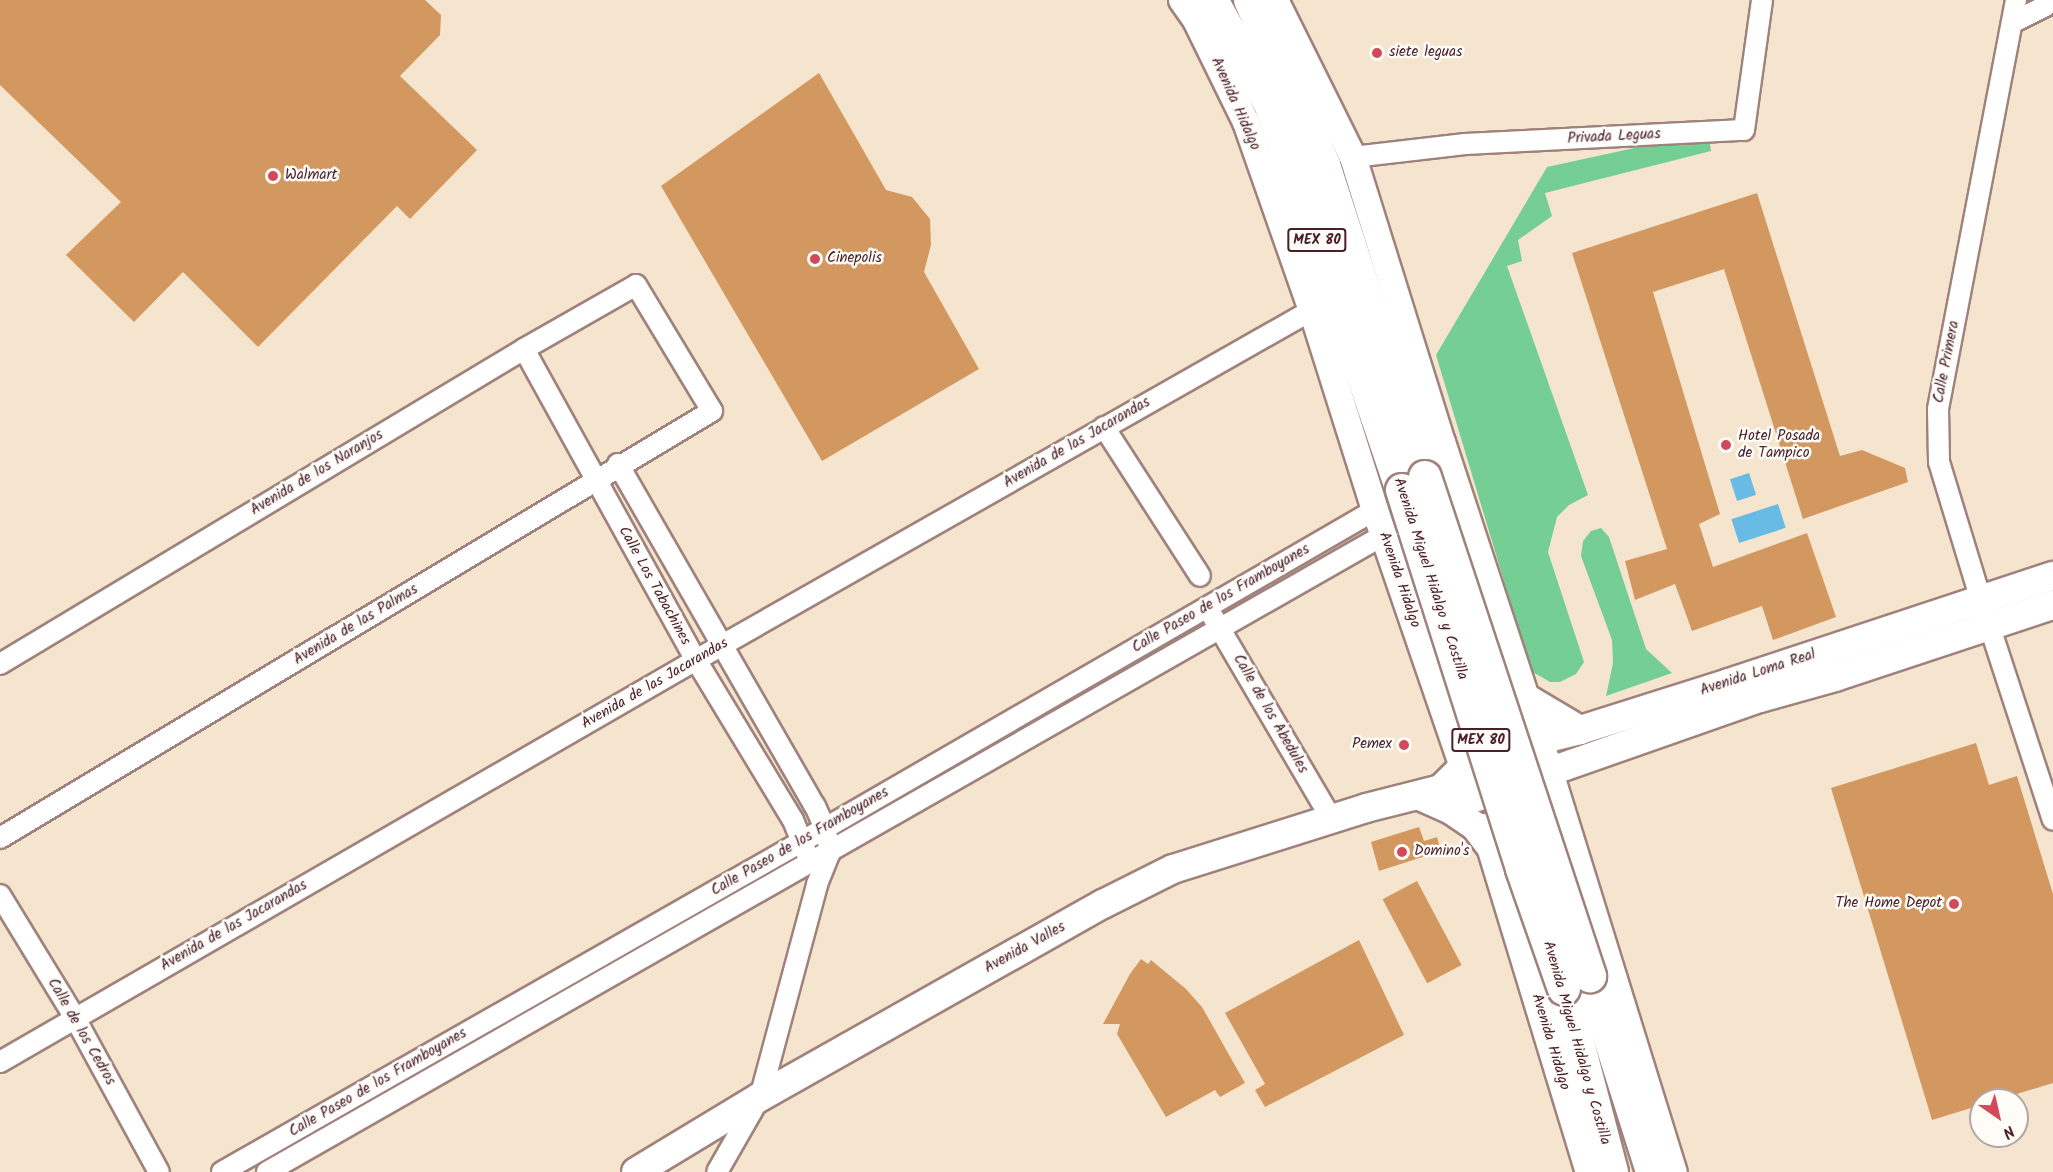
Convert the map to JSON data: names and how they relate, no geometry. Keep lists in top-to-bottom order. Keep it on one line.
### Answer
{"streets":{"main road":["MEX 80","Avenida Miguel Hidalgo y Costilla","Avenida Loma Real","Avenida Valles"],"street":["Avenida Hidalgo","Privada Leguas","Calle Primera","Avenida de las Jacarandas","Avenida de los Naranjos","Calle Los Tabachines","Calle Paseo de los Framboyanes","Avenida de las Palmas","Calle de los Abedules","Calle de los Cedros"]},"crossings":[["Avenida Hidalgo","Avenida de las Jacarandas"],["Avenida Hidalgo","Calle Paseo de los Framboyanes"],["Avenida Hidalgo","Avenida Loma Real"],["Avenida Hidalgo","Avenida Valles"],["Calle Primera","Avenida Loma Real"],["Avenida de las Jacarandas","Calle Los Tabachines"],["Avenida de las Jacarandas","Calle de los Cedros"],["Avenida de los Naranjos","Calle Los Tabachines"],["Avenida de los Naranjos","Avenida de las Palmas"],["Calle Los Tabachines","Calle Paseo de los Framboyanes"],["Calle Los Tabachines","Avenida de las Palmas"],["Calle Paseo de los Framboyanes","Calle de los Abedules"],["Avenida Loma Real","Avenida Valles"],["Calle de los Abedules","Avenida Valles"]],"places":["siete leguas","Walmart","Cinepolis","Hotel Posada de Tampico","Pemex","Domino's","The Home Depot"],"north":"bottom right"}
